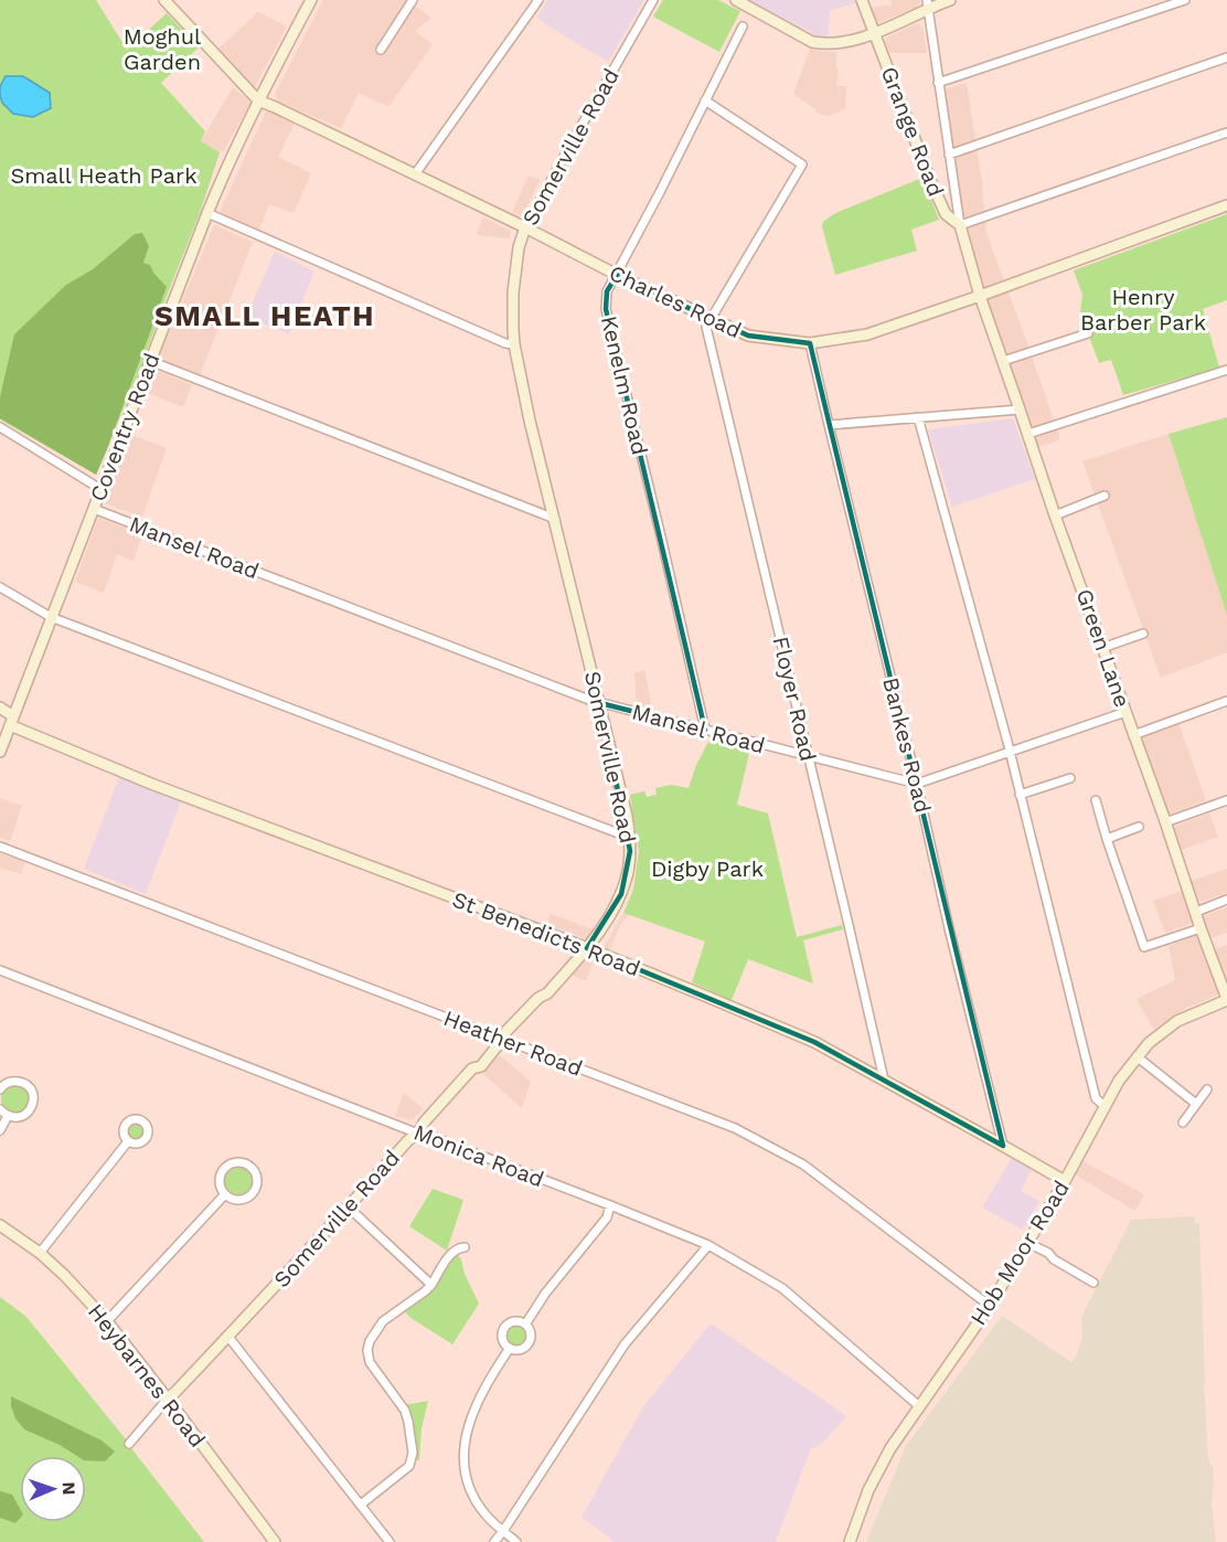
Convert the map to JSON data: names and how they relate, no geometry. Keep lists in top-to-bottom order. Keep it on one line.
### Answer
{"streets":{"street":["Grange Road","Somerville Road","Charles Road","Kenelm Road","Coventry Road","Mansel Road","Green Lane","Floyer Road","Bankes Road","St Benedicts Road","Heather Road","Monica Road","Hob Moor Road","Heybarnes Road"]},"crossings":[["Grange Road","Charles Road"],["Grange Road","Green Lane"],["Somerville Road","Charles Road"],["Somerville Road","Mansel Road"],["Somerville Road","St Benedicts Road"],["Somerville Road","Heather Road"],["Somerville Road","Monica Road"],["Somerville Road","Heybarnes Road"],["Charles Road","Kenelm Road"],["Charles Road","Coventry Road"],["Charles Road","Green Lane"],["Charles Road","Floyer Road"],["Charles Road","Bankes Road"],["Kenelm Road","Mansel Road"],["Coventry Road","Mansel Road"],["Coventry Road","St Benedicts Road"],["Mansel Road","Floyer Road"],["Mansel Road","Bankes Road"],["Green Lane","Hob Moor Road"],["Floyer Road","St Benedicts Road"],["Bankes Road","St Benedicts Road"],["St Benedicts Road","Hob Moor Road"],["Heather Road","Hob Moor Road"],["Monica Road","Hob Moor Road"]],"districts":["SMALL HEATH"],"parks":["Moghul Garden","Small Heath Park","Henry Barber Park","Digby Park"],"north":"right"}
